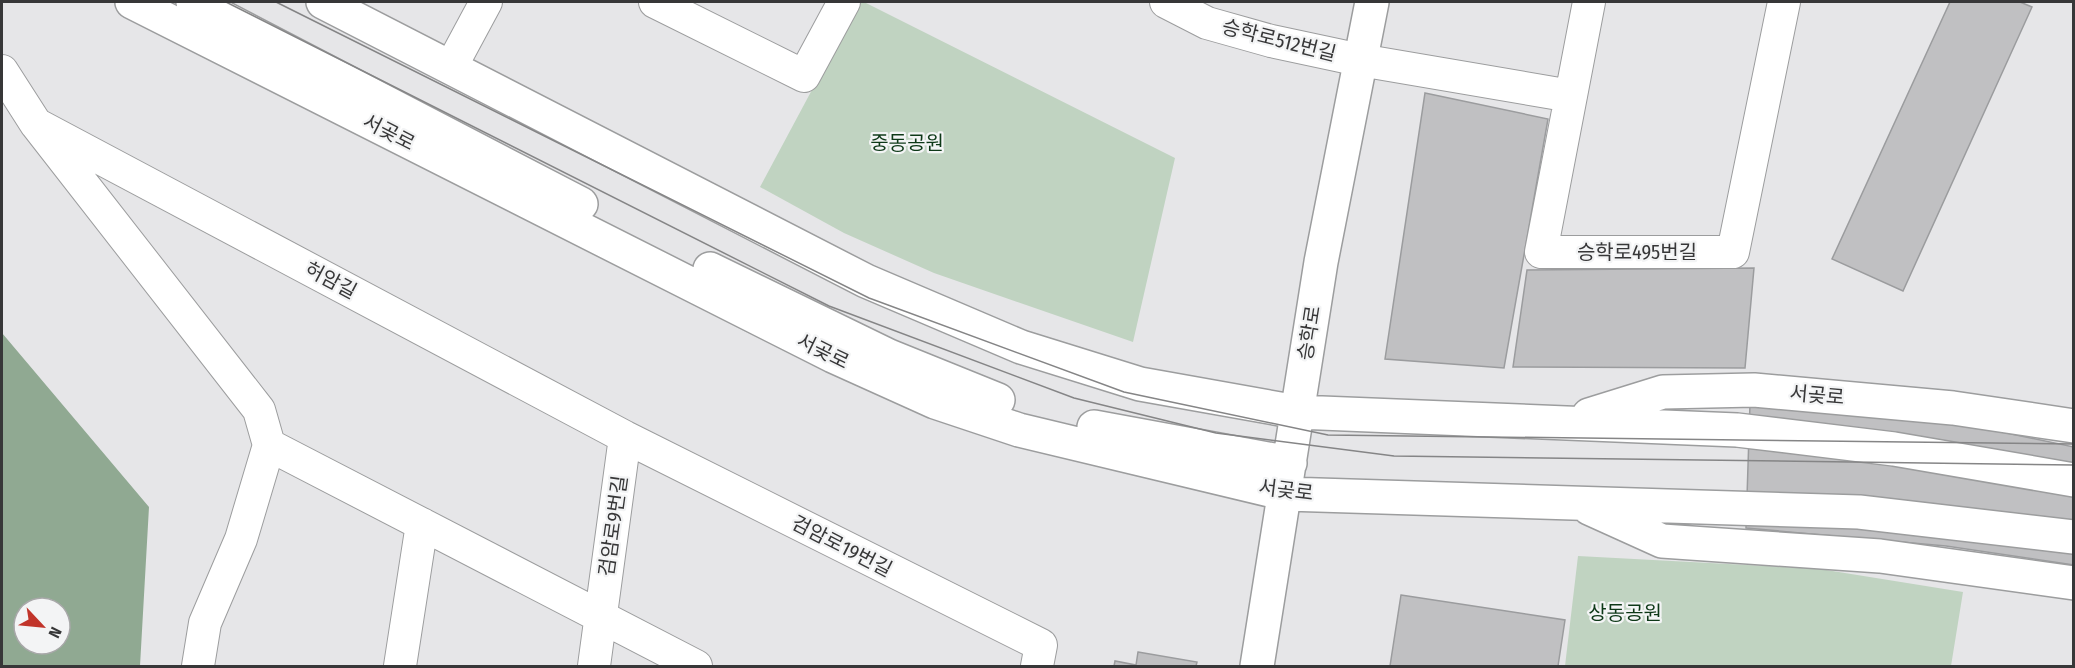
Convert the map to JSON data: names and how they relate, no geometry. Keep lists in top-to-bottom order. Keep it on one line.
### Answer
{"streets":{"main road":["서곶로","승학로"],"street":["승학로512번길","승학로495번길","허암길","검암로9번길","검암로19번길"]},"crossings":[["승학로512번길","승학로495번길"],["승학로512번길","승학로"],["서곶로","승학로"],["허암길","검암로9번길"],["허암길","검암로19번길"],["검암로9번길","검암로19번길"]],"parks":["중동공원","상동공원"],"north":"bottom right"}
